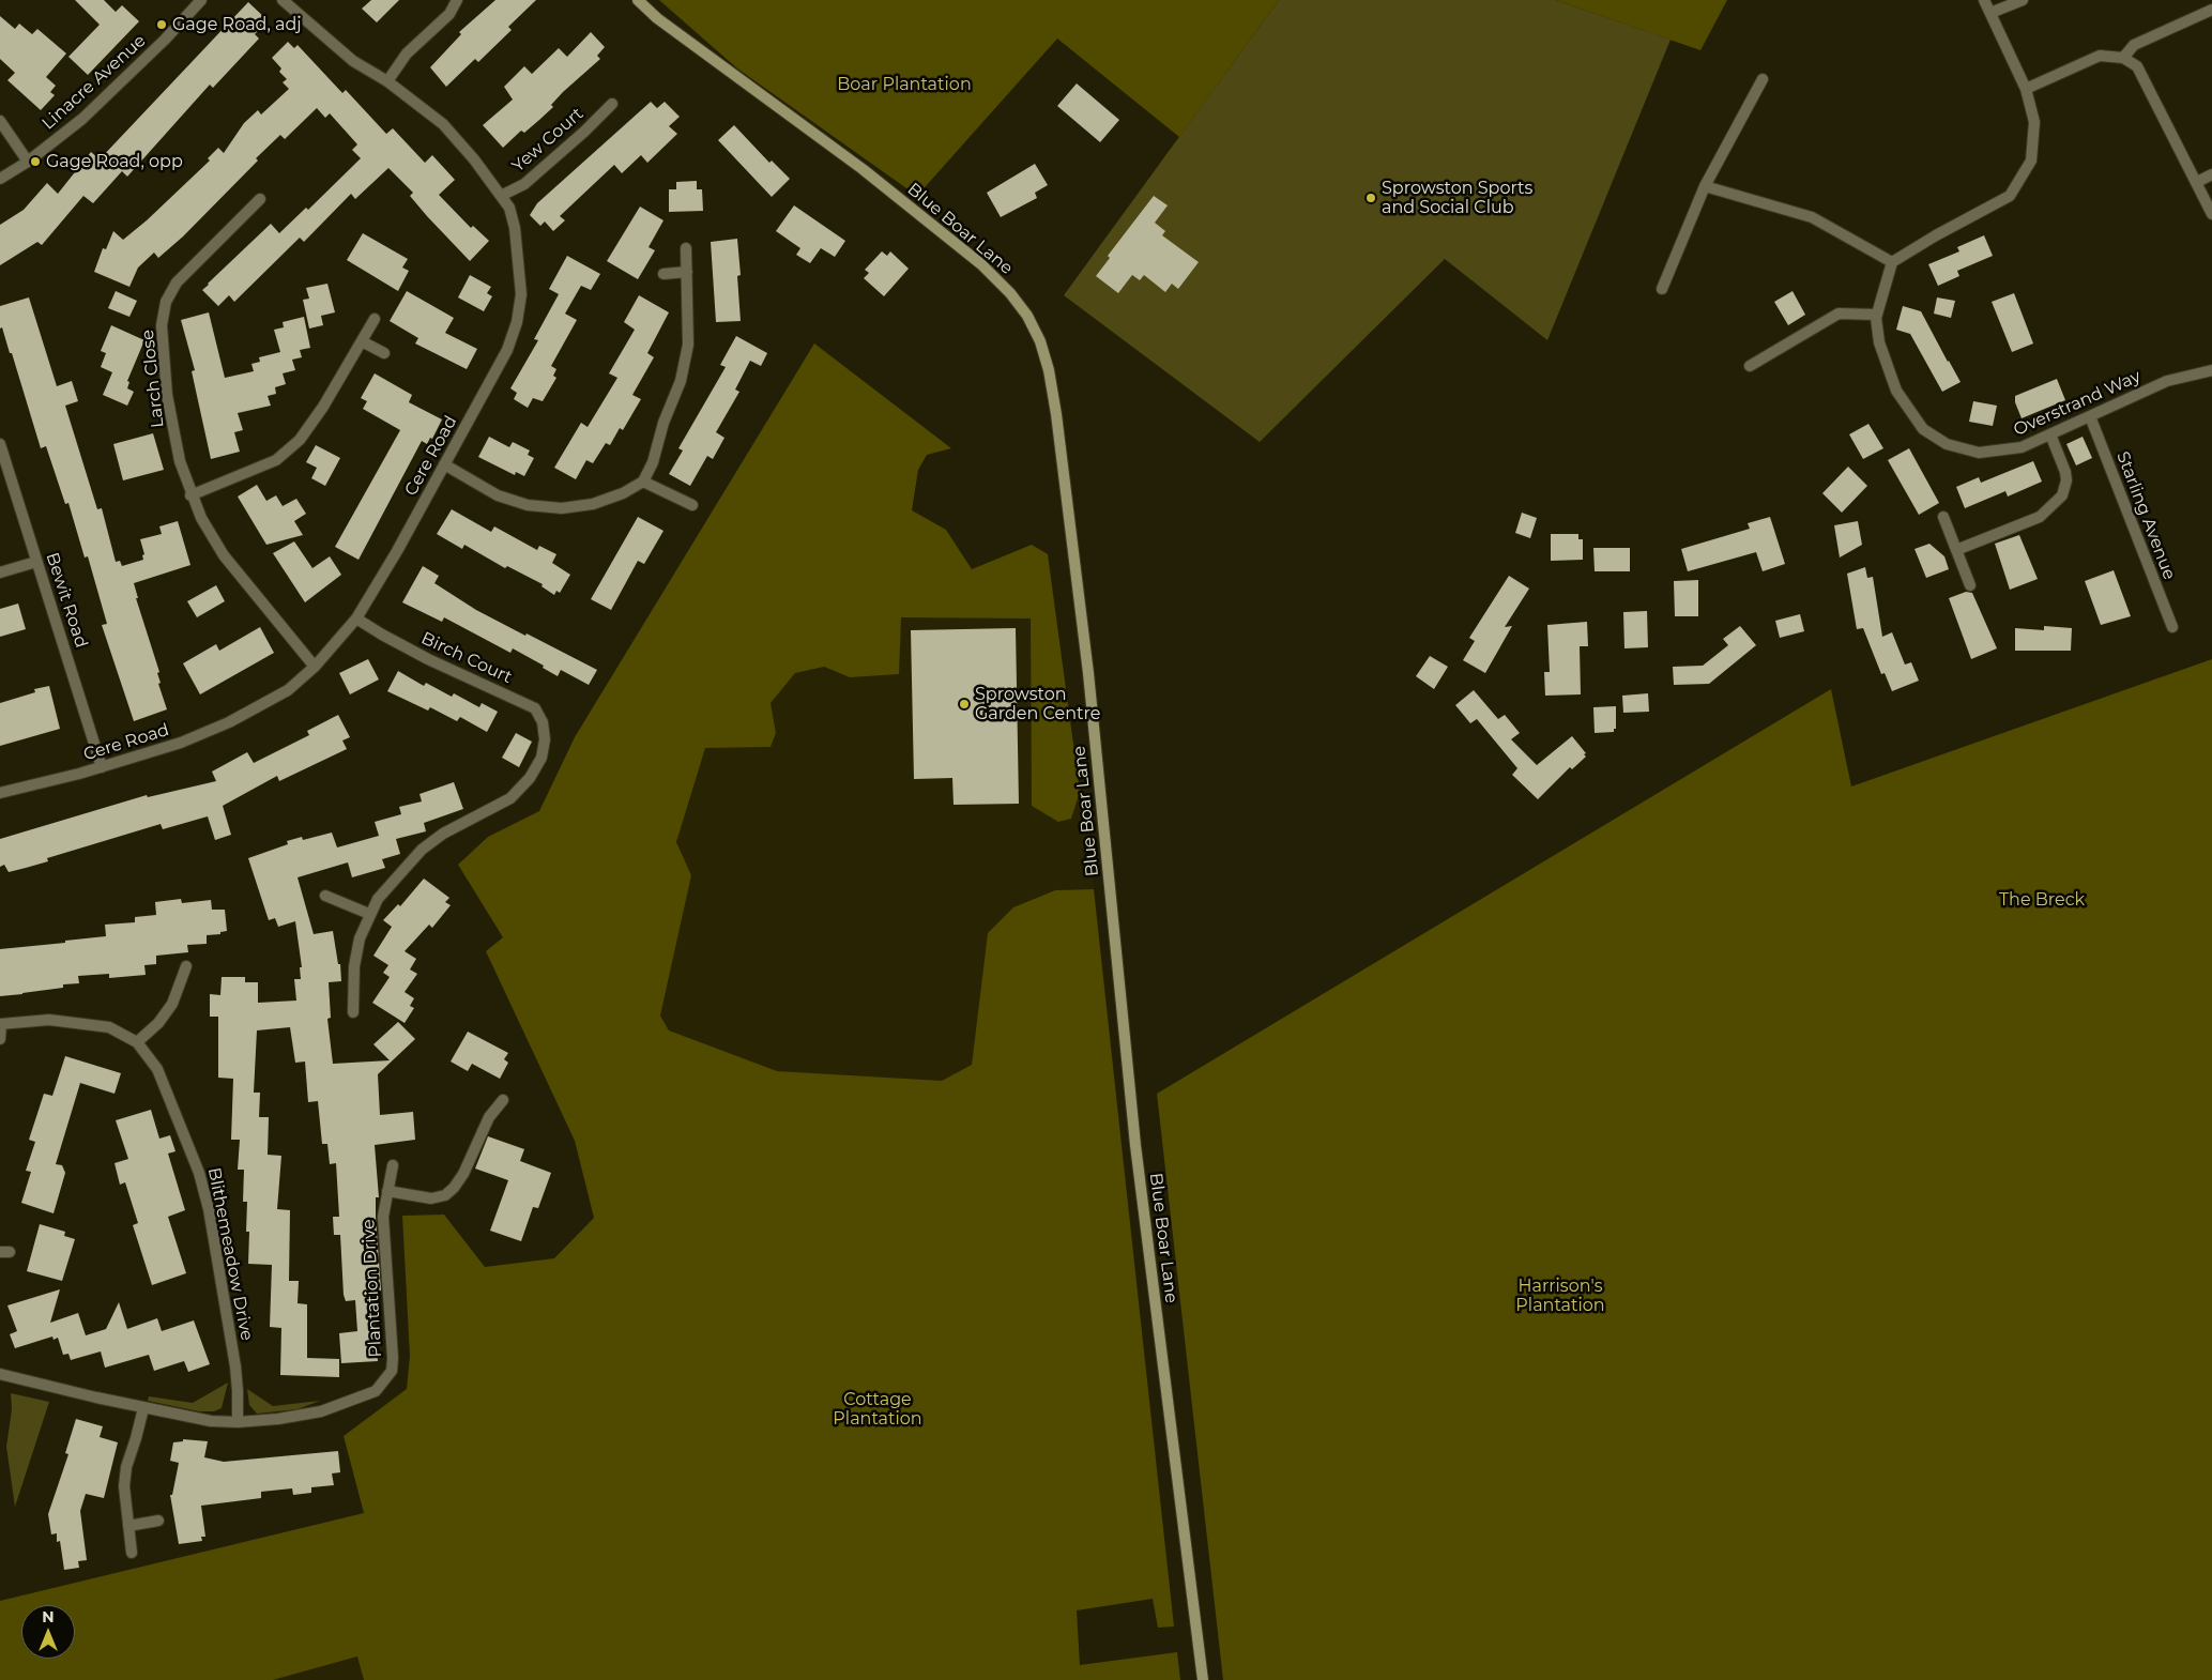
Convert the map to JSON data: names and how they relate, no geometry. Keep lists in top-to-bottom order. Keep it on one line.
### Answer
{"streets":{"street":["Linacre Avenue","Yew Court","Blue Boar Lane","Larch Close","Overstrand Way","Cere Road","Starling Avenue","Bewit Road","Birch Court","Blithemeadow Drive","Plantation Drive"]},"crossings":[["Yew Court","Cere Road"],["Larch Close","Cere Road"],["Overstrand Way","Starling Avenue"],["Cere Road","Bewit Road"],["Cere Road","Birch Court"],["Blithemeadow Drive","Plantation Drive"]],"parks":["Boar Plantation","The Breck","Harrison's Plantation","Cottage Plantation"],"places":["Gage Road, adj","Gage Road, opp","Sprowston Sports and Social Club","Sprowston Garden Centre"],"north":"top"}
